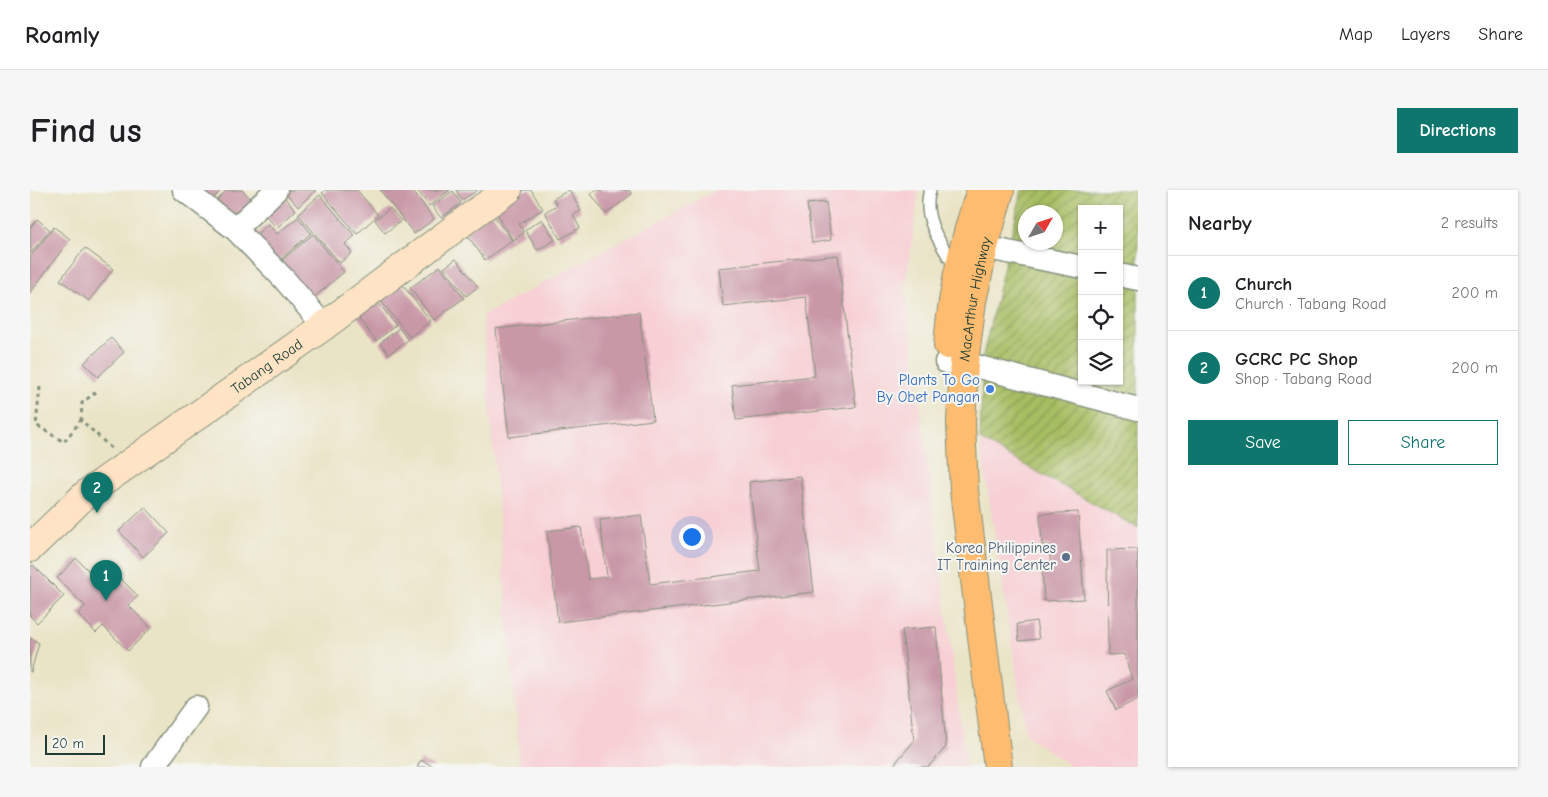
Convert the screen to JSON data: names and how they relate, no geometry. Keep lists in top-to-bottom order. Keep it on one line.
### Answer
{"streets":{"highway":["MacArthur Highway"],"main road":["Tabang Road"]},"places":["Plants To Go By Obet Pangan","Korea Philippines IT Training Center"],"scale_bar":"20 m","north":"top right","page":{"header":"Roamly","nav":["Map","Layers","Share"],"buttons":["Directions",["Save","Share"]],"title":"Find us","heading":["Nearby","2 results"],"map_buttons":["+","−"],"list":[{"mark":"1","name":"Church","note":"Church · Tabang Road","value":"200 m"},{"mark":"2","name":"GCRC PC Shop","note":"Shop · Tabang Road","value":"200 m"}],"pins":["2","1"],"scale":"20 m"}}
